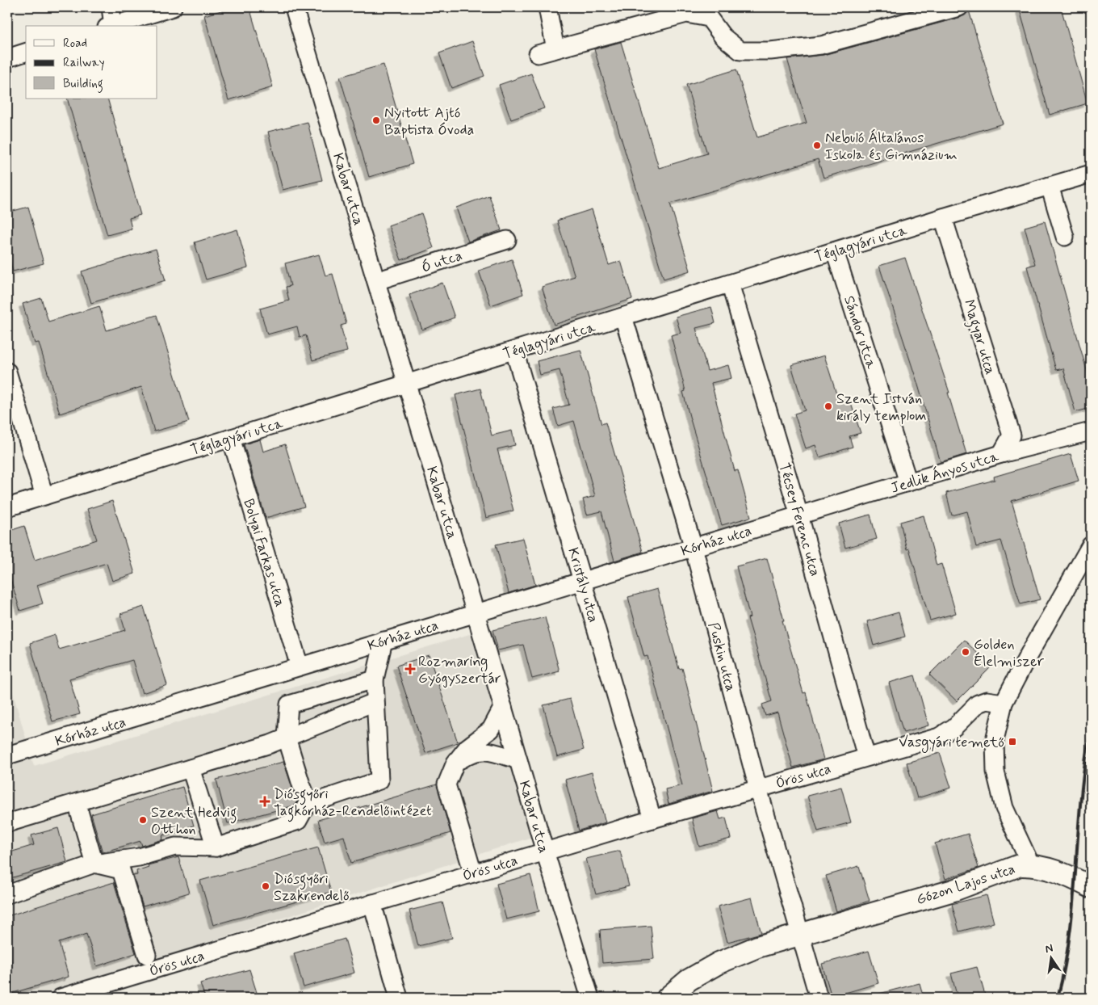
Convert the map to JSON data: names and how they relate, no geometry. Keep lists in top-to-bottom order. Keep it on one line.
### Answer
{"streets":{"main road":["Gózon Lajos utca"],"street":["Kabar utca","Téglagyári utca","Ó utca","Sándor utca","Magyar utca","Jedlik Ányos utca","Técsey Ferenc utca","Kórház utca","Bolyai Farkas utca","Kristály utca","Puskin utca","Örös utca"]},"crossings":[["Kabar utca","Téglagyári utca"],["Kabar utca","Ó utca"],["Kabar utca","Kórház utca"],["Kabar utca","Örös utca"],["Téglagyári utca","Sándor utca"],["Téglagyári utca","Magyar utca"],["Téglagyári utca","Técsey Ferenc utca"],["Téglagyári utca","Bolyai Farkas utca"],["Téglagyári utca","Kristály utca"],["Téglagyári utca","Puskin utca"],["Sándor utca","Jedlik Ányos utca"],["Magyar utca","Jedlik Ányos utca"],["Jedlik Ányos utca","Técsey Ferenc utca"],["Jedlik Ányos utca","Kórház utca"],["Técsey Ferenc utca","Kórház utca"],["Técsey Ferenc utca","Örös utca"],["Kórház utca","Bolyai Farkas utca"],["Kórház utca","Kristály utca"],["Kórház utca","Puskin utca"],["Kristály utca","Örös utca"],["Puskin utca","Örös utca"],["Puskin utca","Gózon Lajos utca"],["Örös utca","Gózon Lajos utca"]],"places":{"other":["Nyitott Ajtó Baptista Óvoda","Nebuló Általános Iskola és Gimnázium","Szent István király templom","Golden Élelmiszer","Szent Hedvig Otthon","Diósgyőri Szakrendelő"],"health":["Rozmaring Gyógyszertár","Diósgyőri Tagkórház-Rendelőintézet"],"transit":["Vasgyári temető"]},"legend":["Road","Railway","Building"],"north":"top"}
